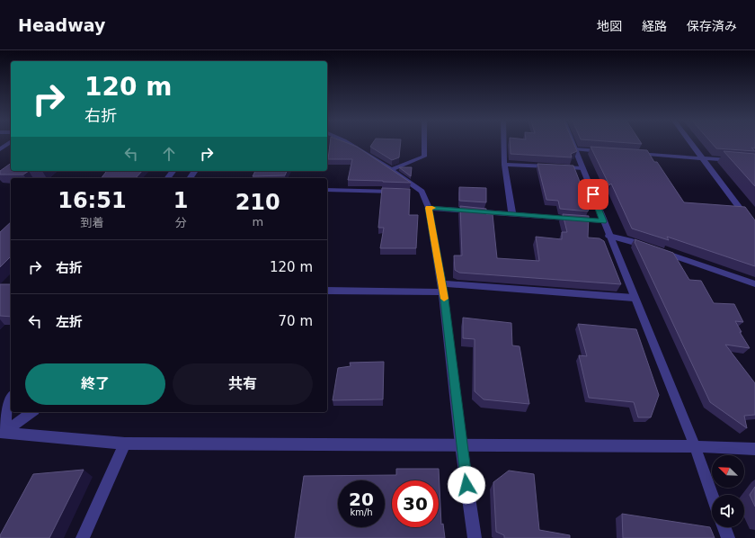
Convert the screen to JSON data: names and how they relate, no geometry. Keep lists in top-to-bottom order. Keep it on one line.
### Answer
{"north":"top left","page":{"header":"Headway","nav":["地図","経路","保存済み"],"turn":["120 m","右折"],"eta":["16:51","到着","1","分","210","m"],"list":[{"name":"右折","value":"120 m"},{"name":"左折","value":"70 m"}],"buttons":["終了","共有"],"speed":"20 km/h","limit":"30"}}
